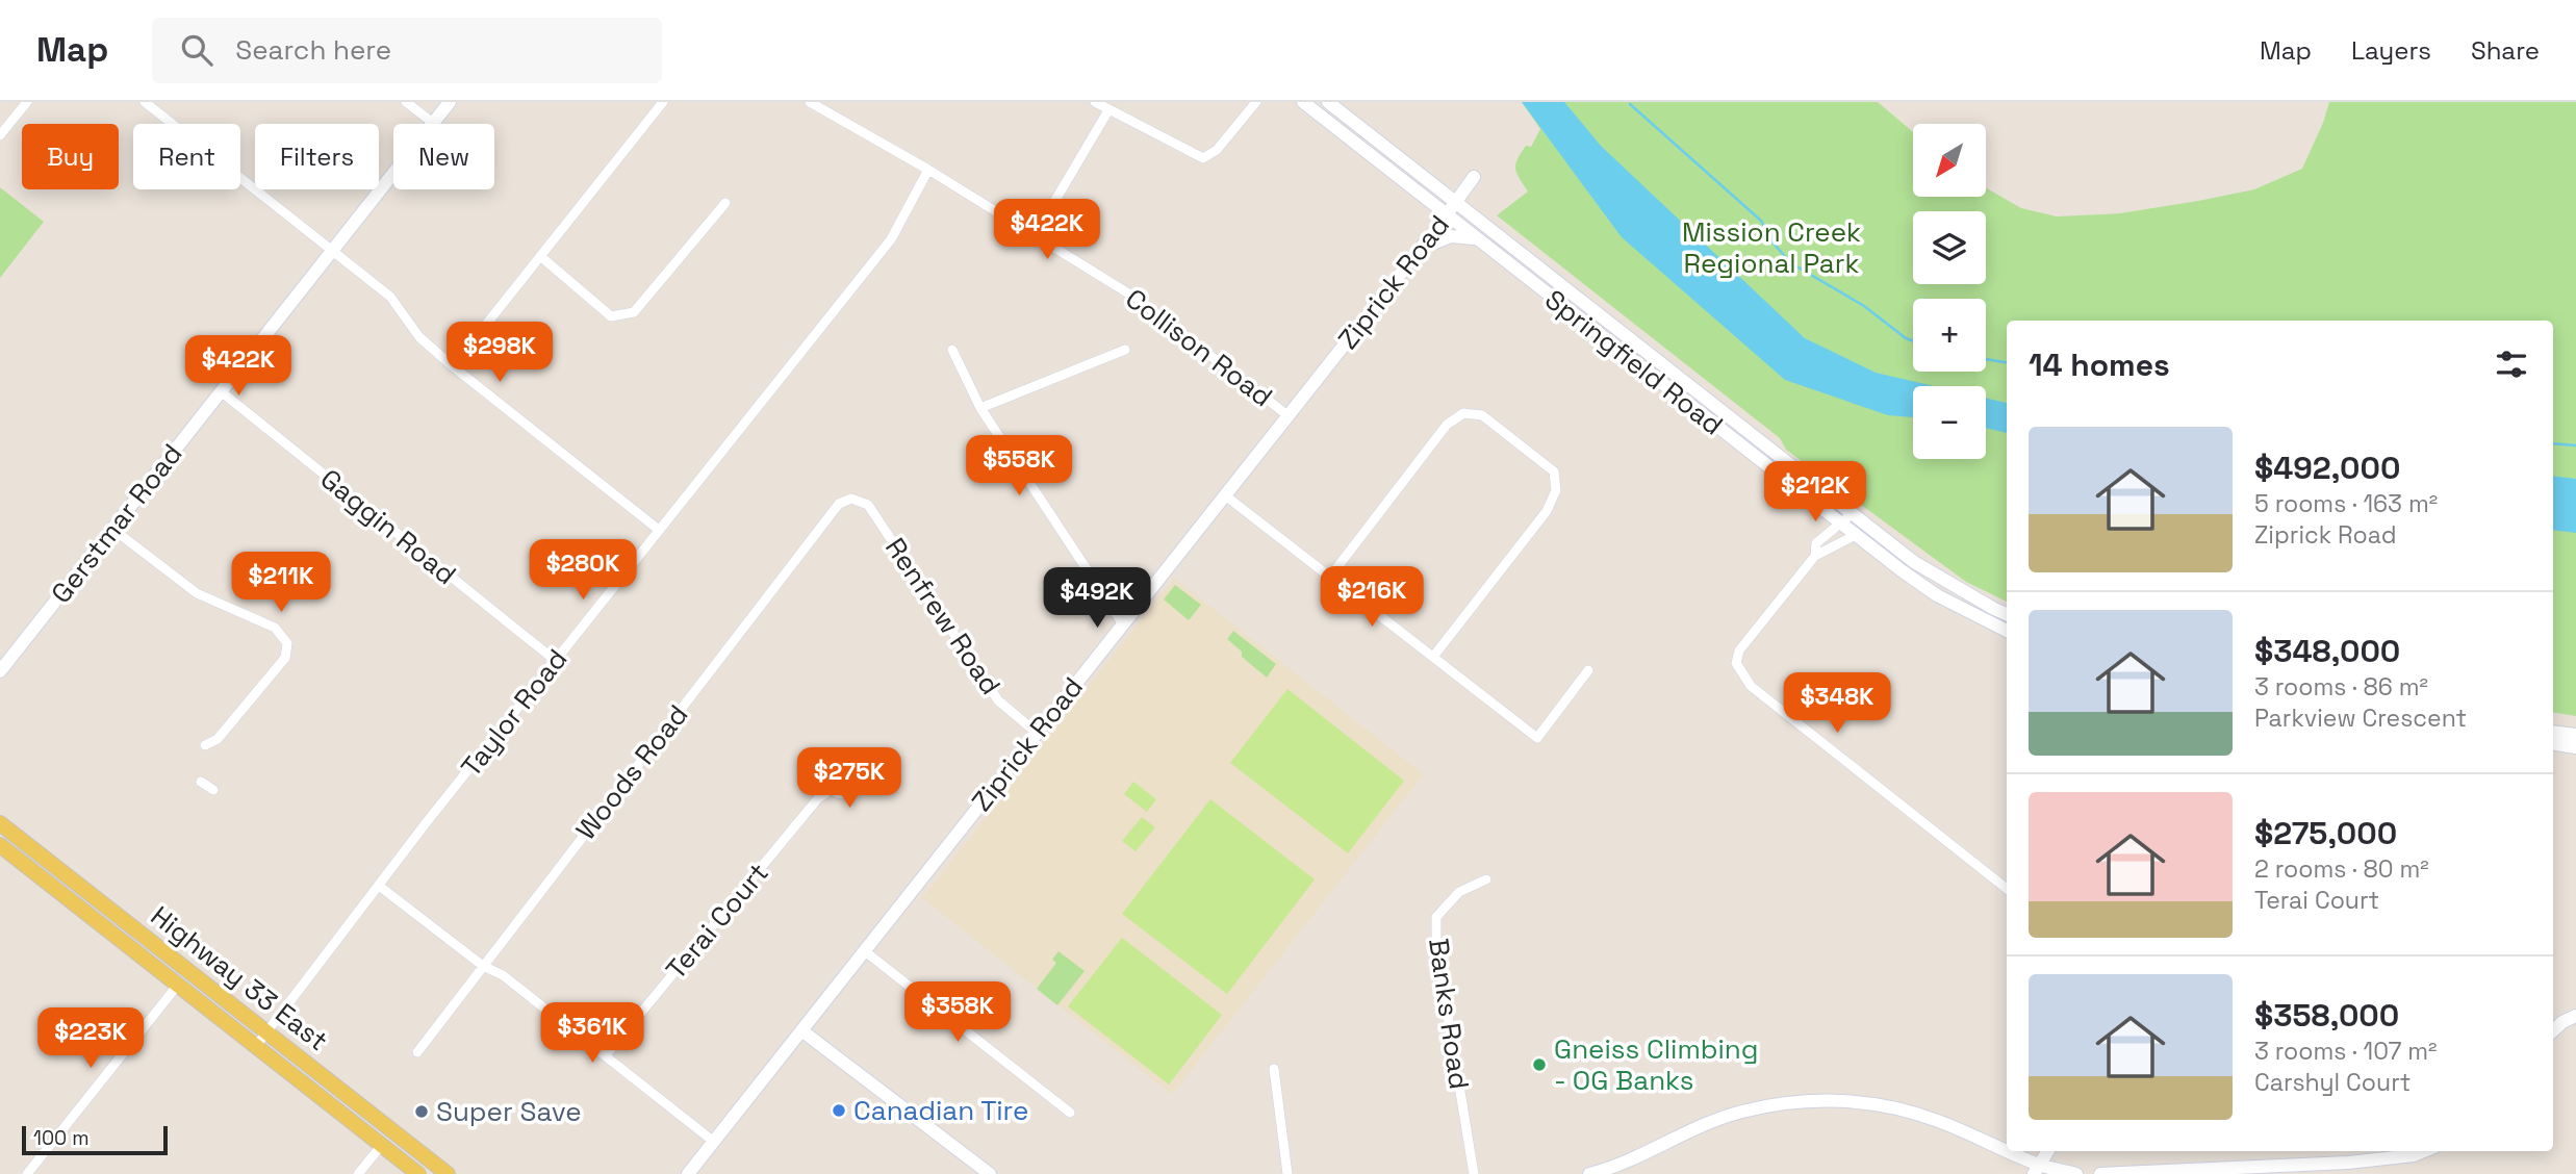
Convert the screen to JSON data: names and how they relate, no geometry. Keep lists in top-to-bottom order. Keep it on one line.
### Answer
{"streets":{"main road":["Highway 33 East"],"street":["Ziprick Road","Collison Road","Springfield Road","Gerstmar Road","Gaggin Road","Renfrew Road","Taylor Road","Woods Road","Terai Court","Banks Road"]},"crossings":[["Ziprick Road","Collison Road"],["Ziprick Road","Springfield Road"],["Ziprick Road","Renfrew Road"],["Collison Road","Taylor Road"],["Gerstmar Road","Gaggin Road"],["Gaggin Road","Taylor Road"],["Renfrew Road","Woods Road"],["Taylor Road","Highway 33 East"]],"parks":["Mission Creek Regional Park"],"places":["Gneiss Climbing - OG Banks","Canadian Tire","Super Save"],"scale_bar":"100 m","north":"bottom left","page":{"header":"Map","search":"Search here","nav":["Map","Layers","Share"],"map_buttons":["+","−"],"chip":["Buy","Rent","Filters","New"],"price":["$422K","$298K","$422K","$558K","$212K","$280K","$211K","$216K","$492K","$348K","$275K","$358K","$361K","$223K"],"heading":"14 homes","list":[{"name":"$492,000","note":"5 rooms · 163 m² · Ziprick Road"},{"name":"$348,000","note":"3 rooms · 86 m² · Parkview Crescent"},{"name":"$275,000","note":"2 rooms · 80 m² · Terai Court"},{"name":"$358,000","note":"3 rooms · 107 m² · Carshyl Court"}],"scale":"100 m"}}
